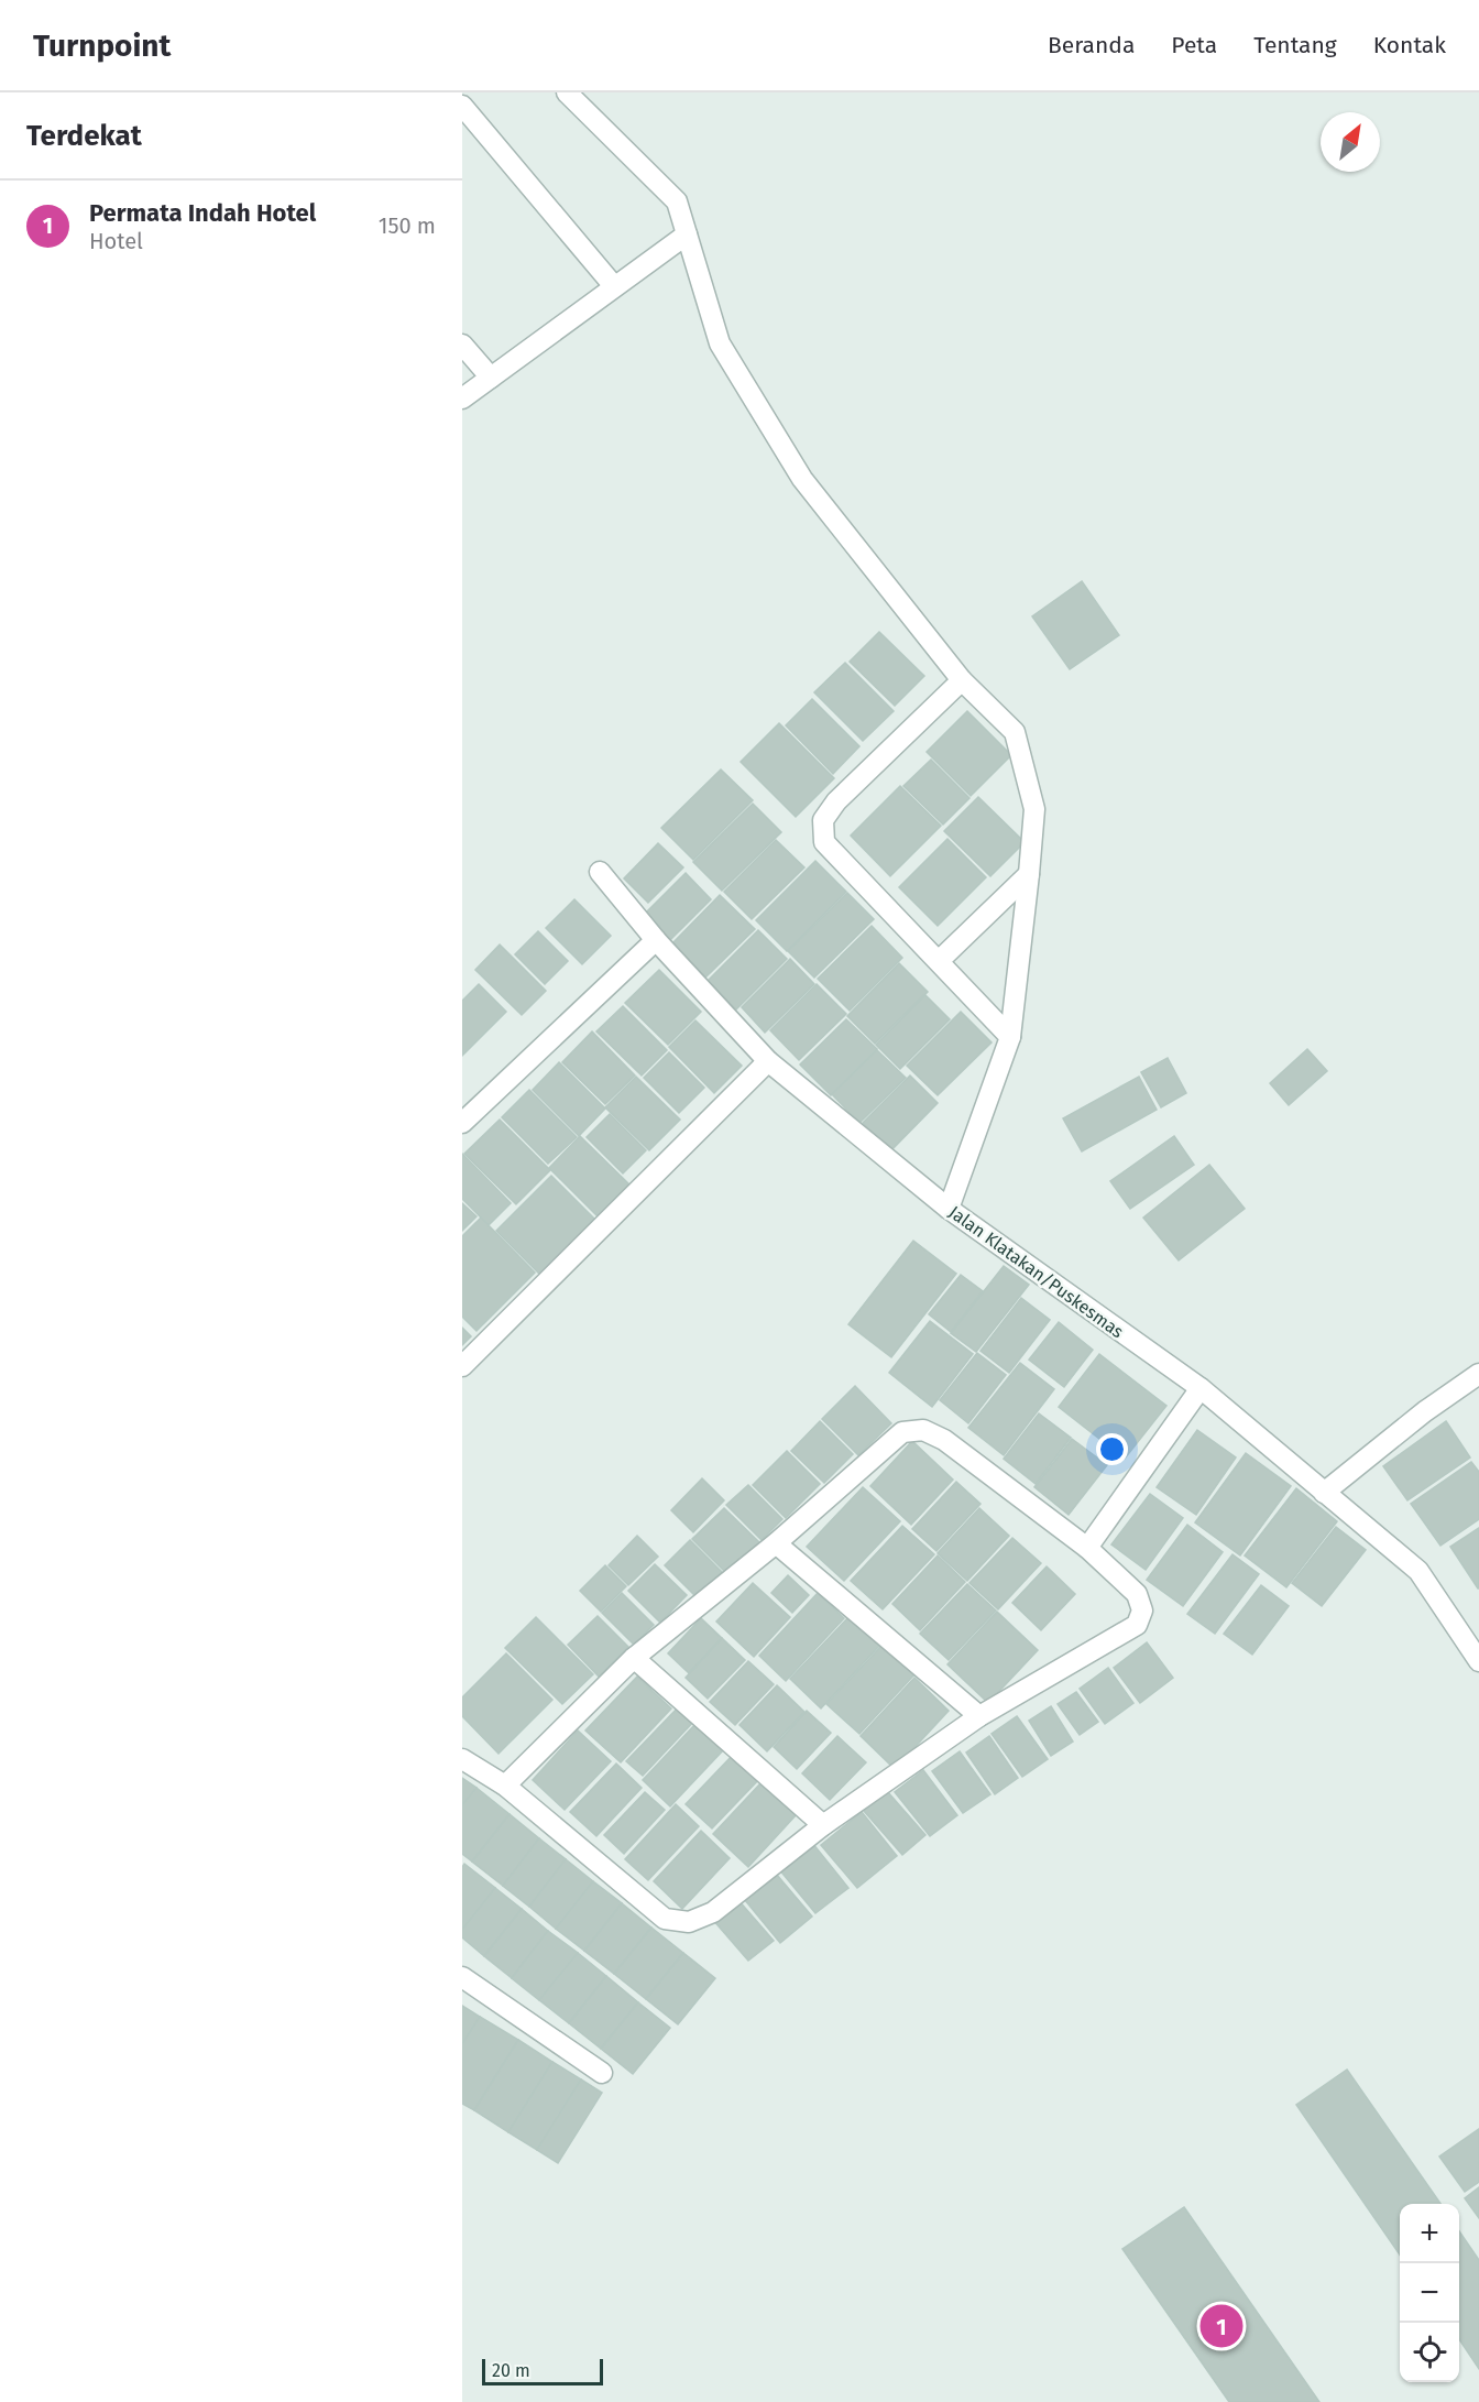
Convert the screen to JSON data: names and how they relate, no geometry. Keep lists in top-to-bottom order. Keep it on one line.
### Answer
{"streets":{"street":["Jalan Klatakan/Puskesmas"]},"scale_bar":"20 m","north":"top right","page":{"header":"Turnpoint","nav":["Beranda","Peta","Tentang","Kontak"],"heading":"Terdekat","list":[{"mark":"1","name":"Permata Indah Hotel","note":"Hotel","value":"150 m"}],"map_buttons":["+","−"],"pins":"1","scale":"20 m"}}
